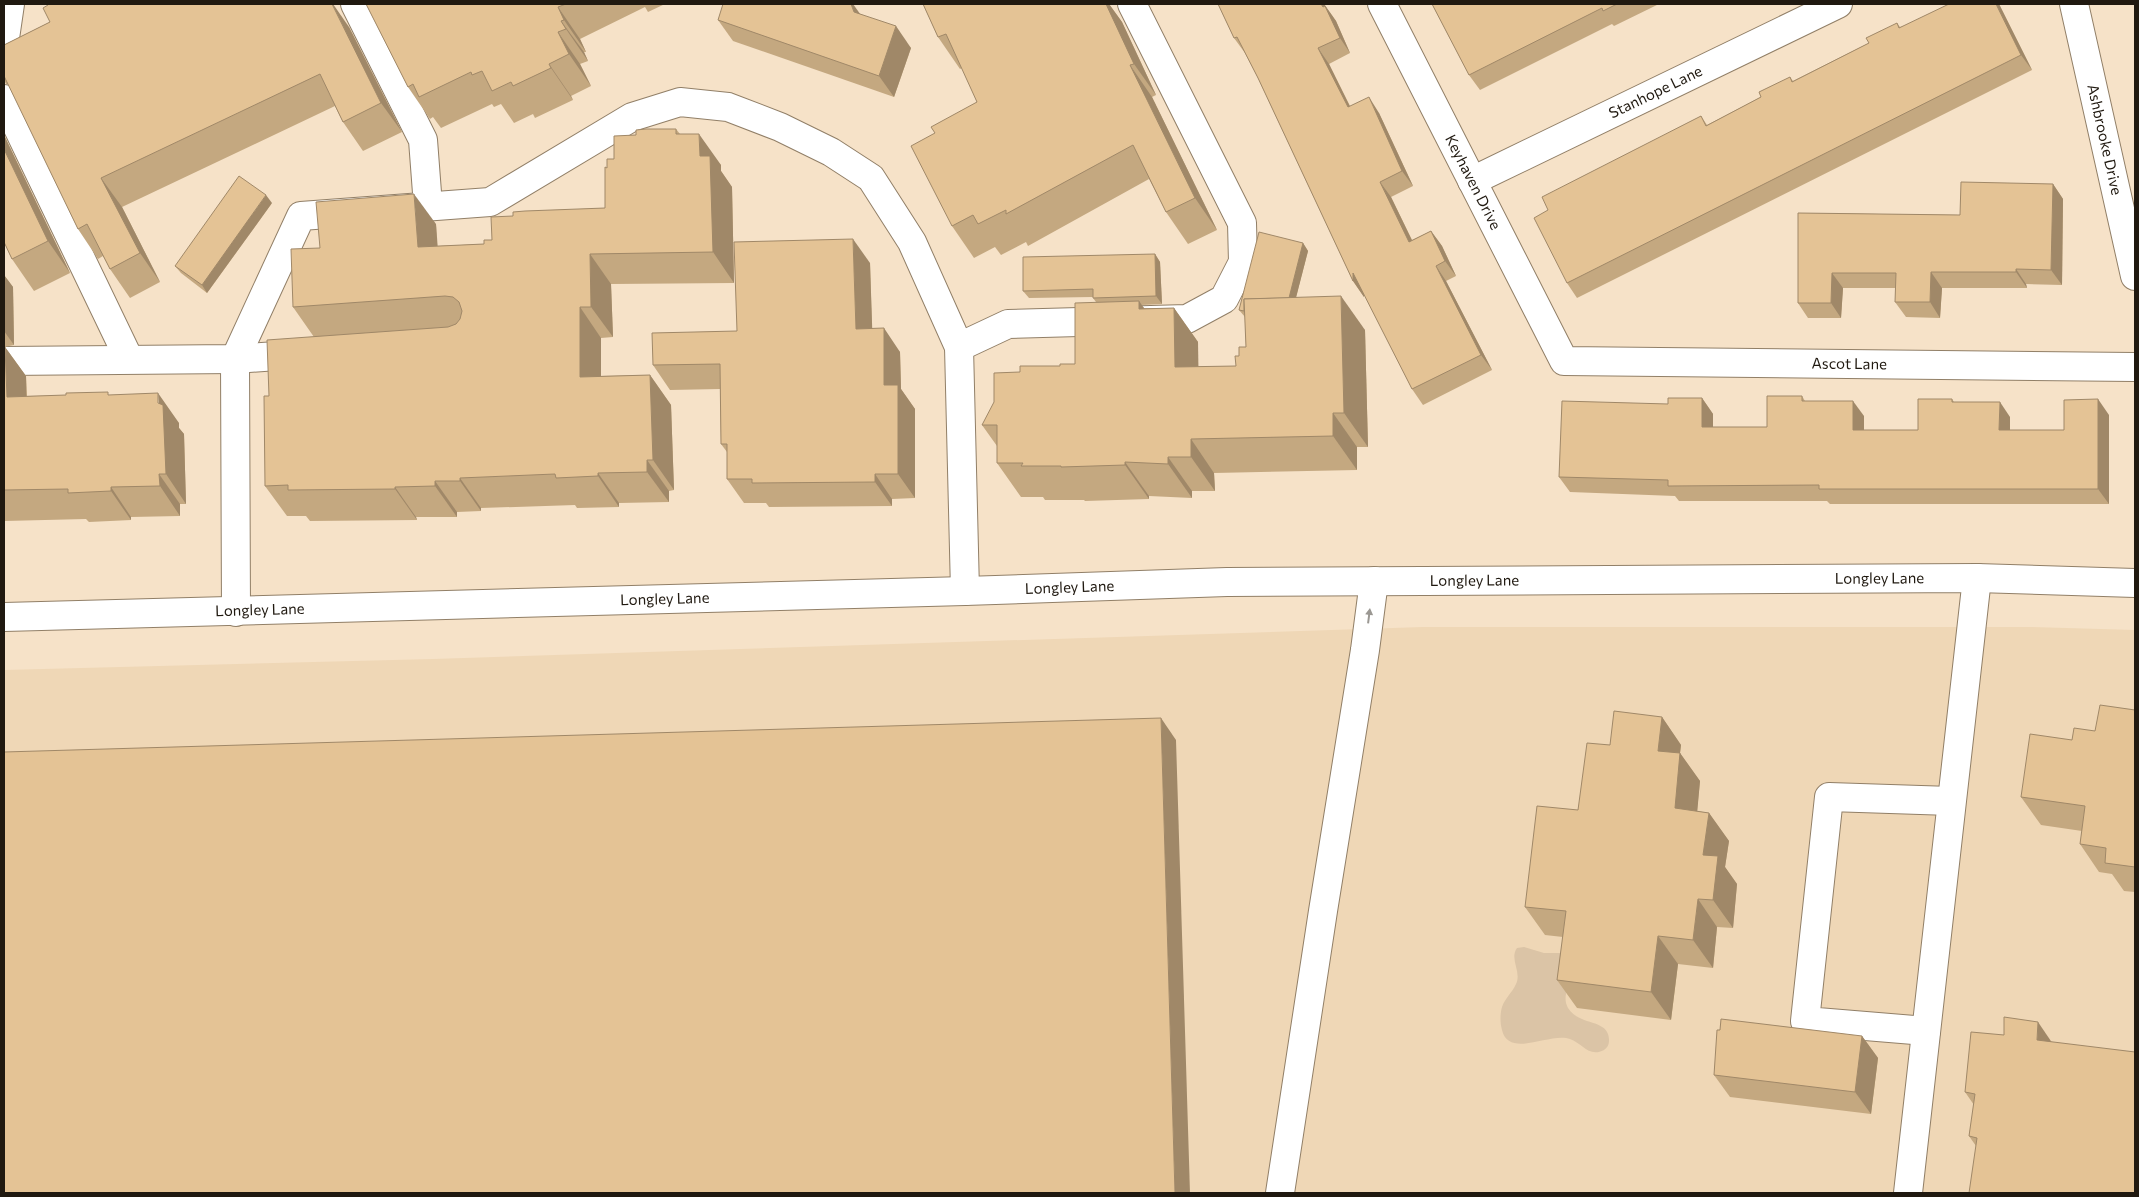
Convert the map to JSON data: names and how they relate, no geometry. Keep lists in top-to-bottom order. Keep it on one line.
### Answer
{"streets":{"street":["Stanhope Lane","Ashbrooke Drive","Keyhaven Drive","Ascot Lane","Longley Lane"]},"crossings":[["Stanhope Lane","Keyhaven Drive"],["Keyhaven Drive","Ascot Lane"]]}
